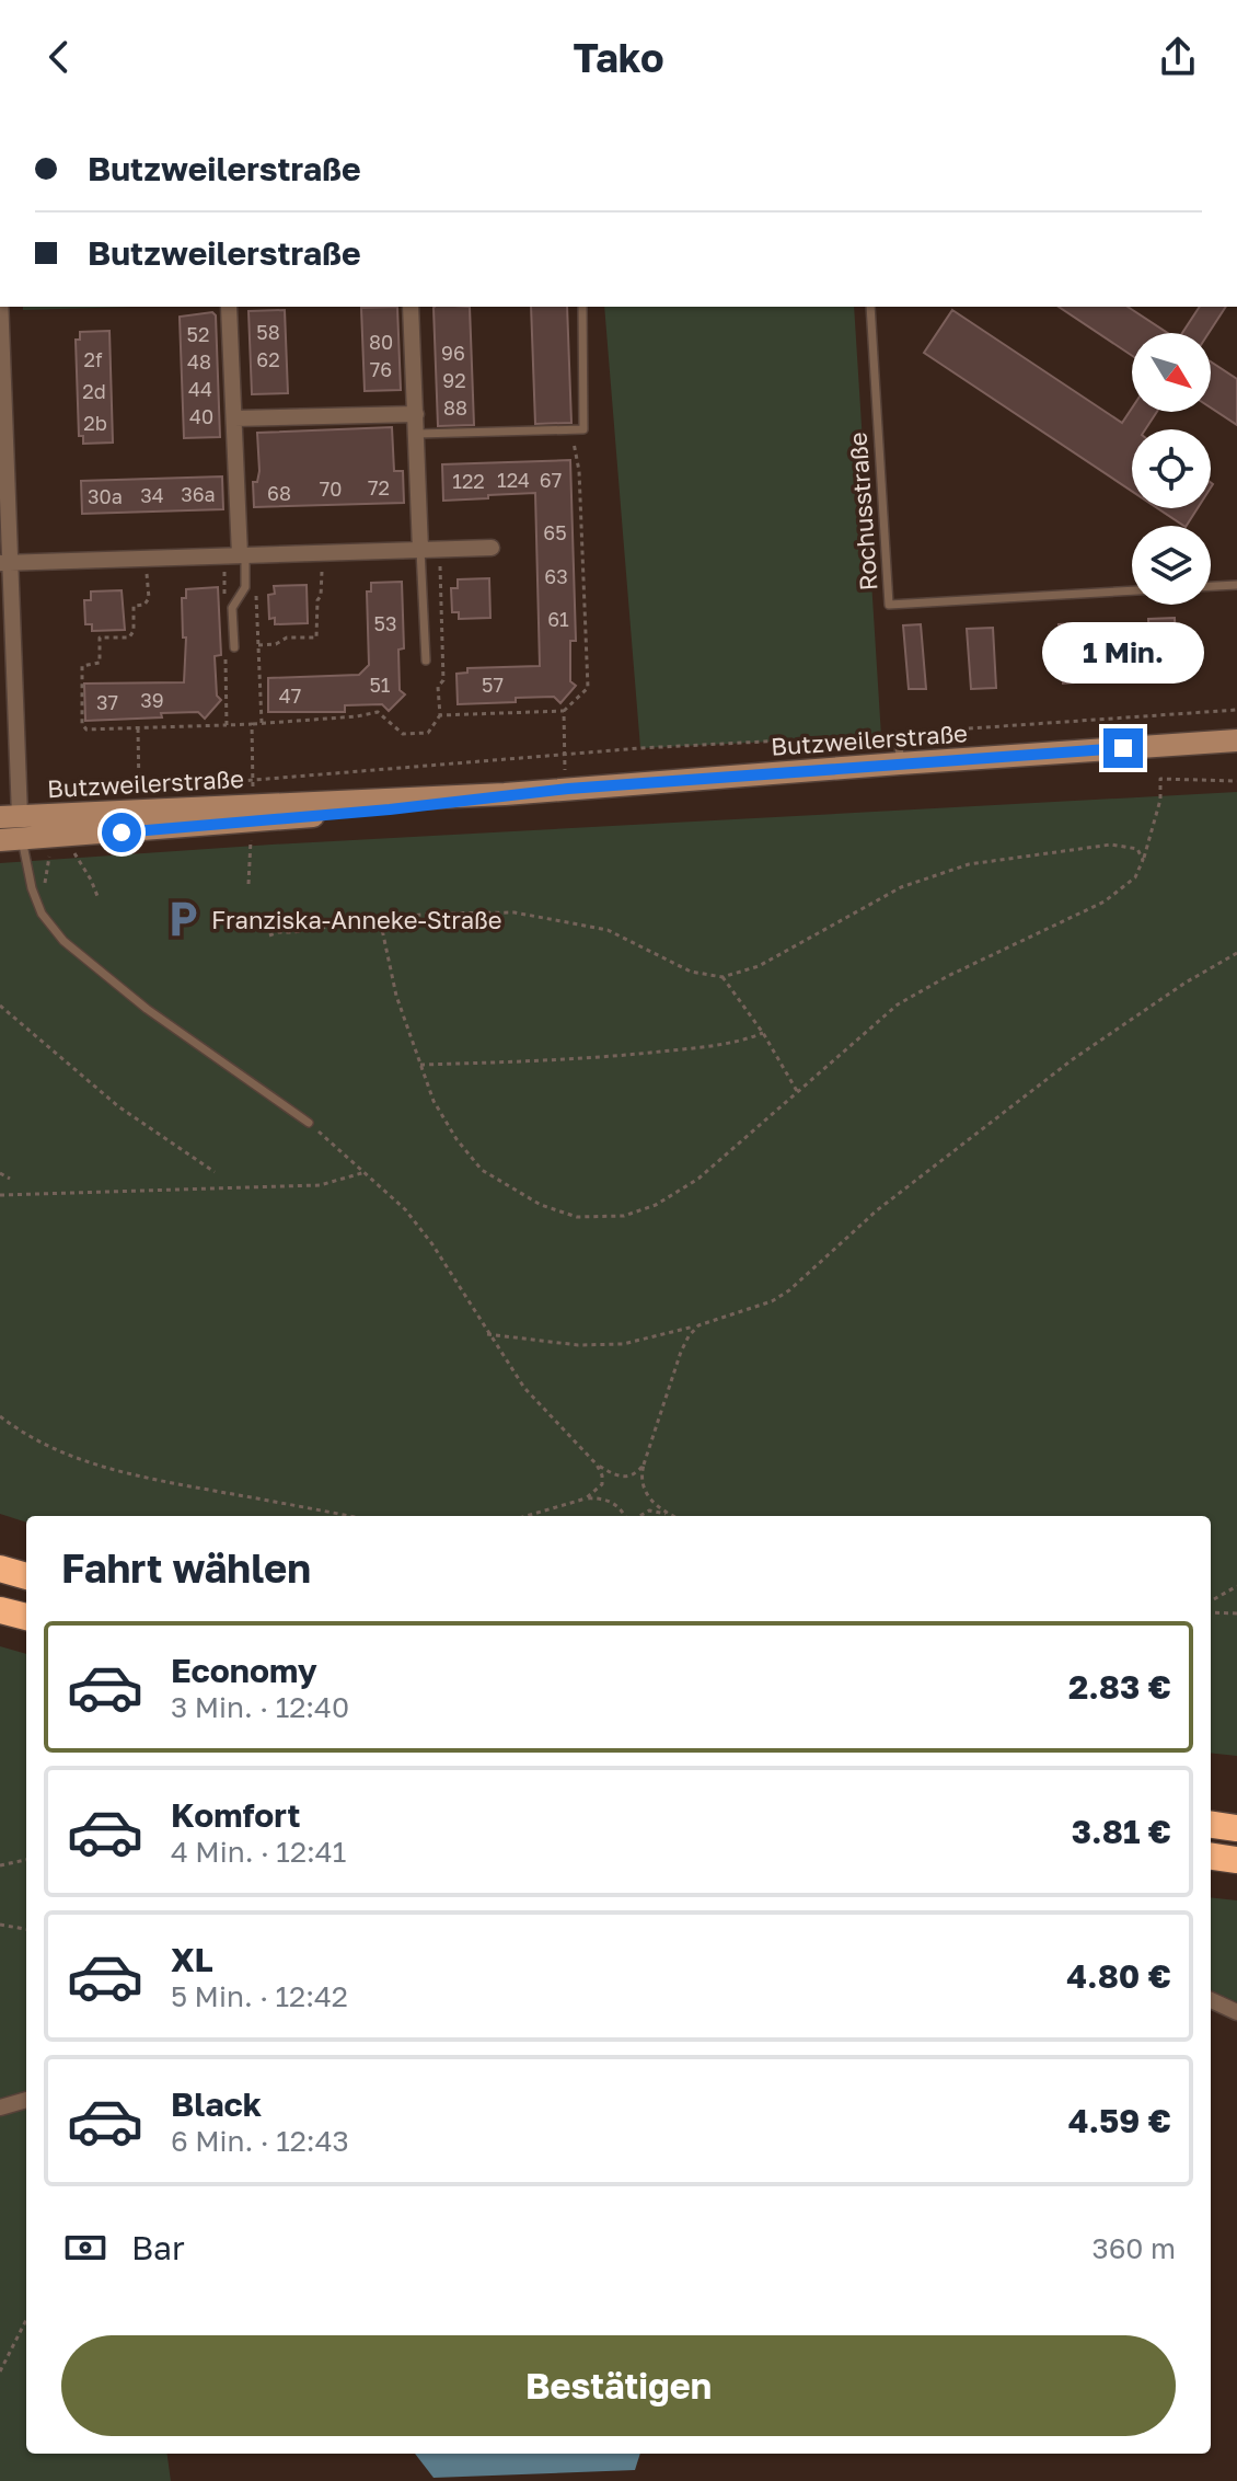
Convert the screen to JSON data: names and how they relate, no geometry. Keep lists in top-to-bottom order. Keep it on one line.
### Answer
{"streets":{"main road":["Butzweilerstraße"],"lane":["Rochusstraße"]},"places":{"parking":["Franziska-Anneke-Straße"]},"house_numbers":["58","52","80","96","2f","62","48","76","92","44","2d","88","40","2b","124","67","122","72","70","68","36a","34","30a","65","63","61","53","51","57","47","39","37"],"north":"bottom right","page":{"header":"Tako","banner":["Butzweilerstraße","Butzweilerstraße"],"bubble":"1 Min.","heading":"Fahrt wählen","list":[{"name":"Economy","note":"3 Min. · 12:40","value":"2.83 €"},{"name":"Komfort","note":"4 Min. · 12:41","value":"3.81 €"},{"name":"XL","note":"5 Min. · 12:42","value":"4.80 €"},{"name":"Black","note":"6 Min. · 12:43","value":"4.59 €"}],"pay":["Bar","360 m"],"buttons":"Bestätigen"}}
